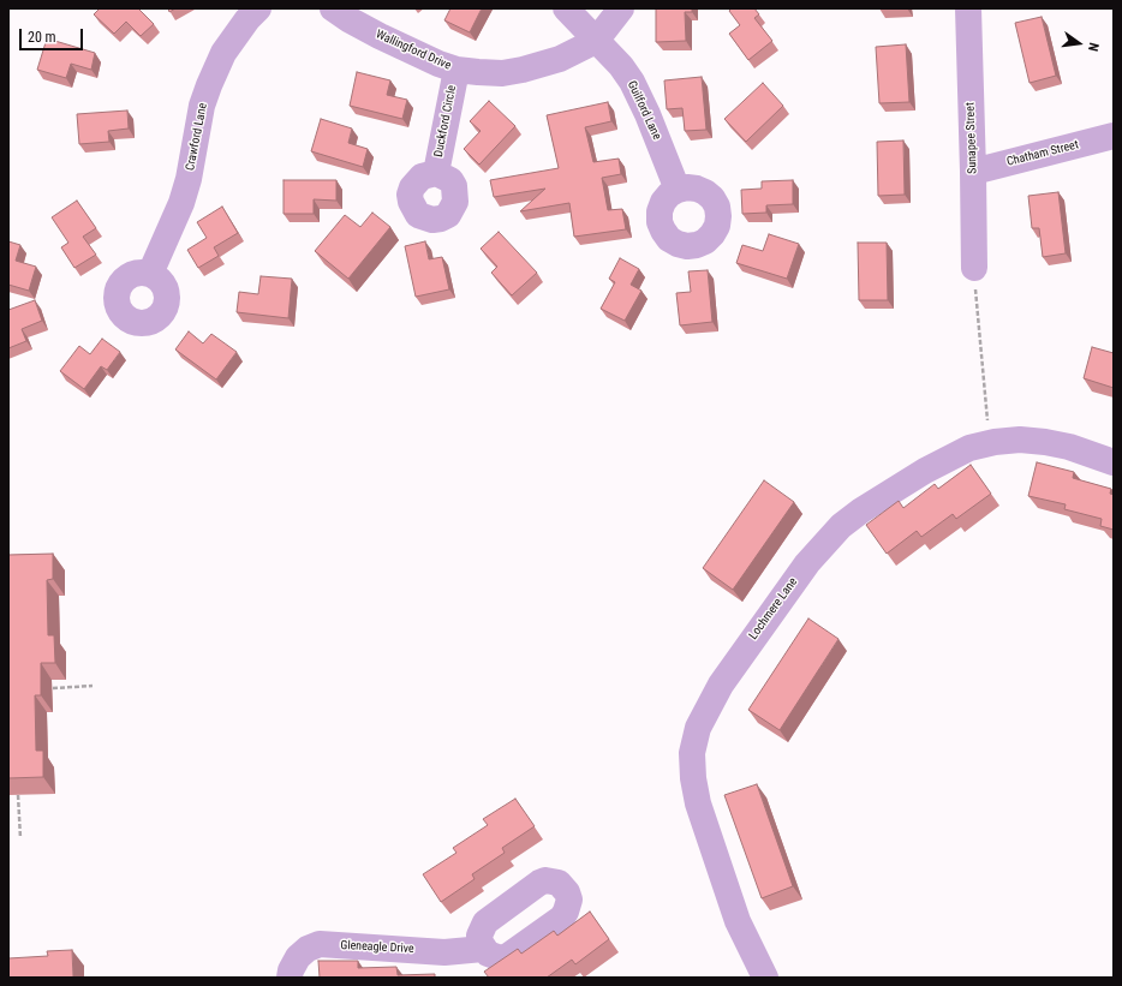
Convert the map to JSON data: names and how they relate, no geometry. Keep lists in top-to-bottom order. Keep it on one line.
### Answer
{"streets":{"street":["Wallingford Drive","Guilford Lane","Duckford Circle","Crawford Lane","Sunapee Street","Chatham Street","Lochmere Lane","Gleneagle Drive"]},"crossings":[["Wallingford Drive","Guilford Lane"],["Wallingford Drive","Duckford Circle"],["Sunapee Street","Chatham Street"]],"scale_bar":"20 m","north":"right"}
